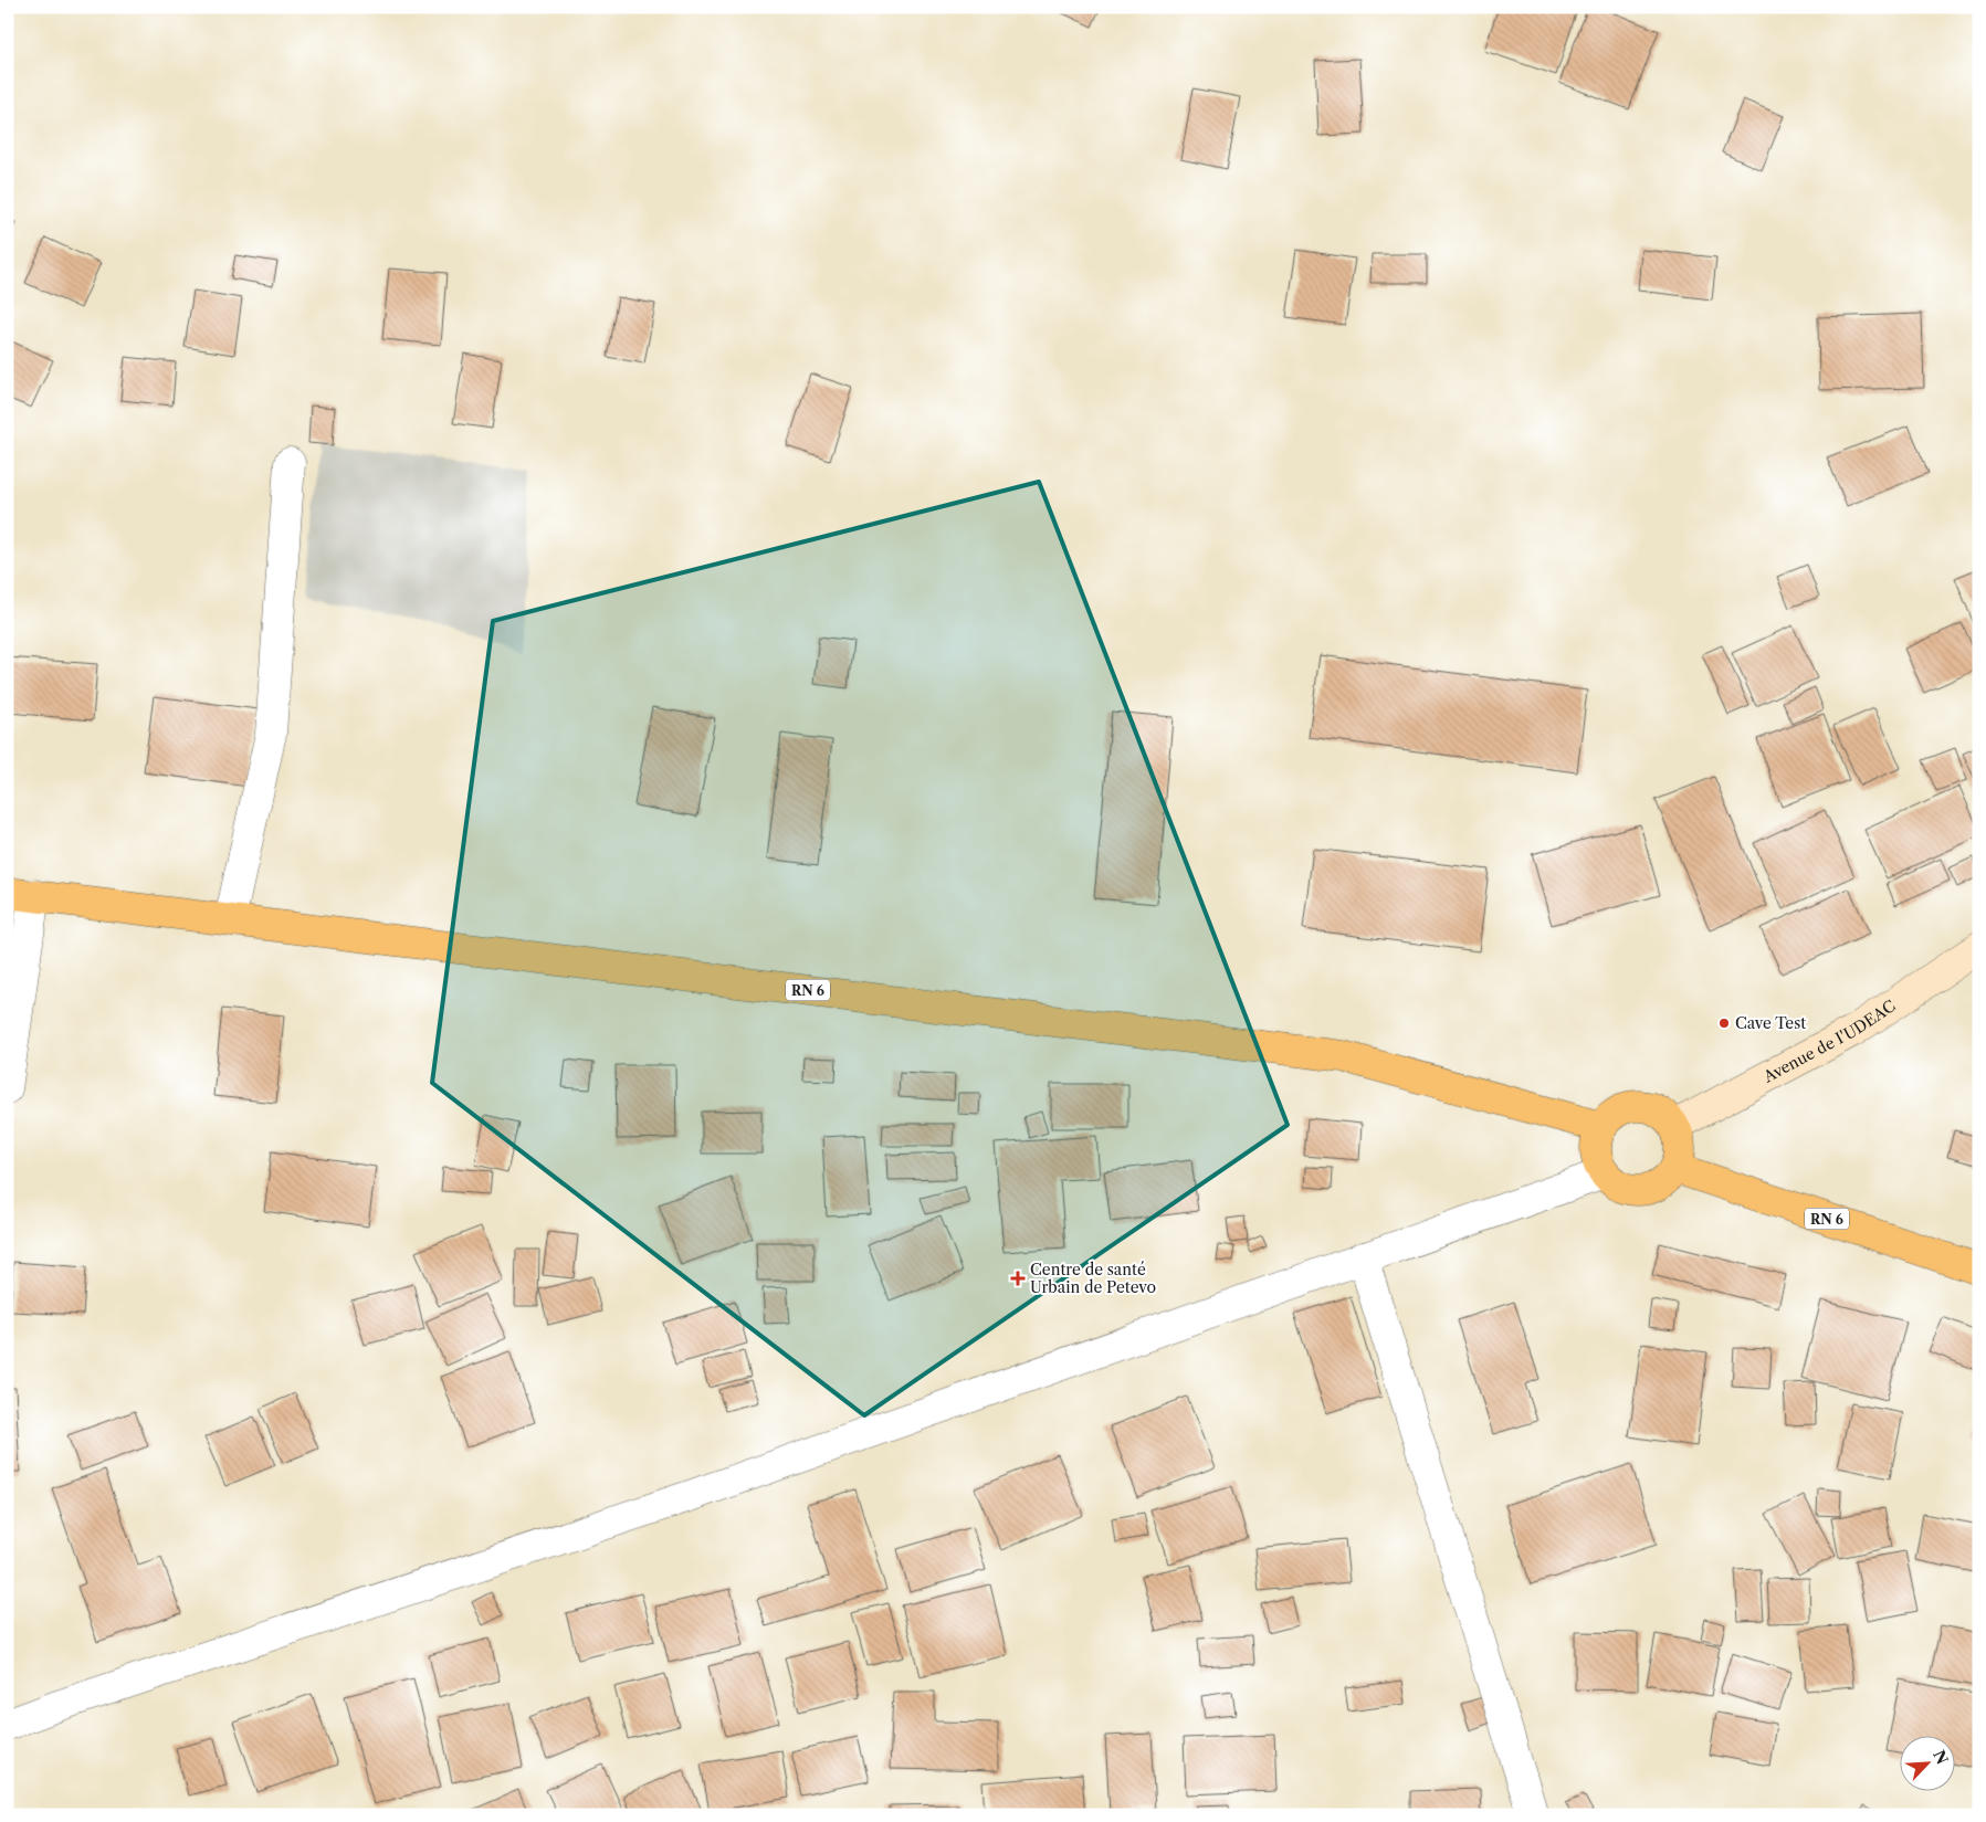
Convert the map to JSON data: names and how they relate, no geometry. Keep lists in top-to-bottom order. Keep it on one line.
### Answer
{"streets":{"main road":["RN 6","Avenue de I'UDEAC"]},"crossings":[["RN 6","Avenue de I'UDEAC"]],"places":{"other":["Cave Test"],"health":["Centre de santé Urbain de Petevo"]},"north":"top right"}
